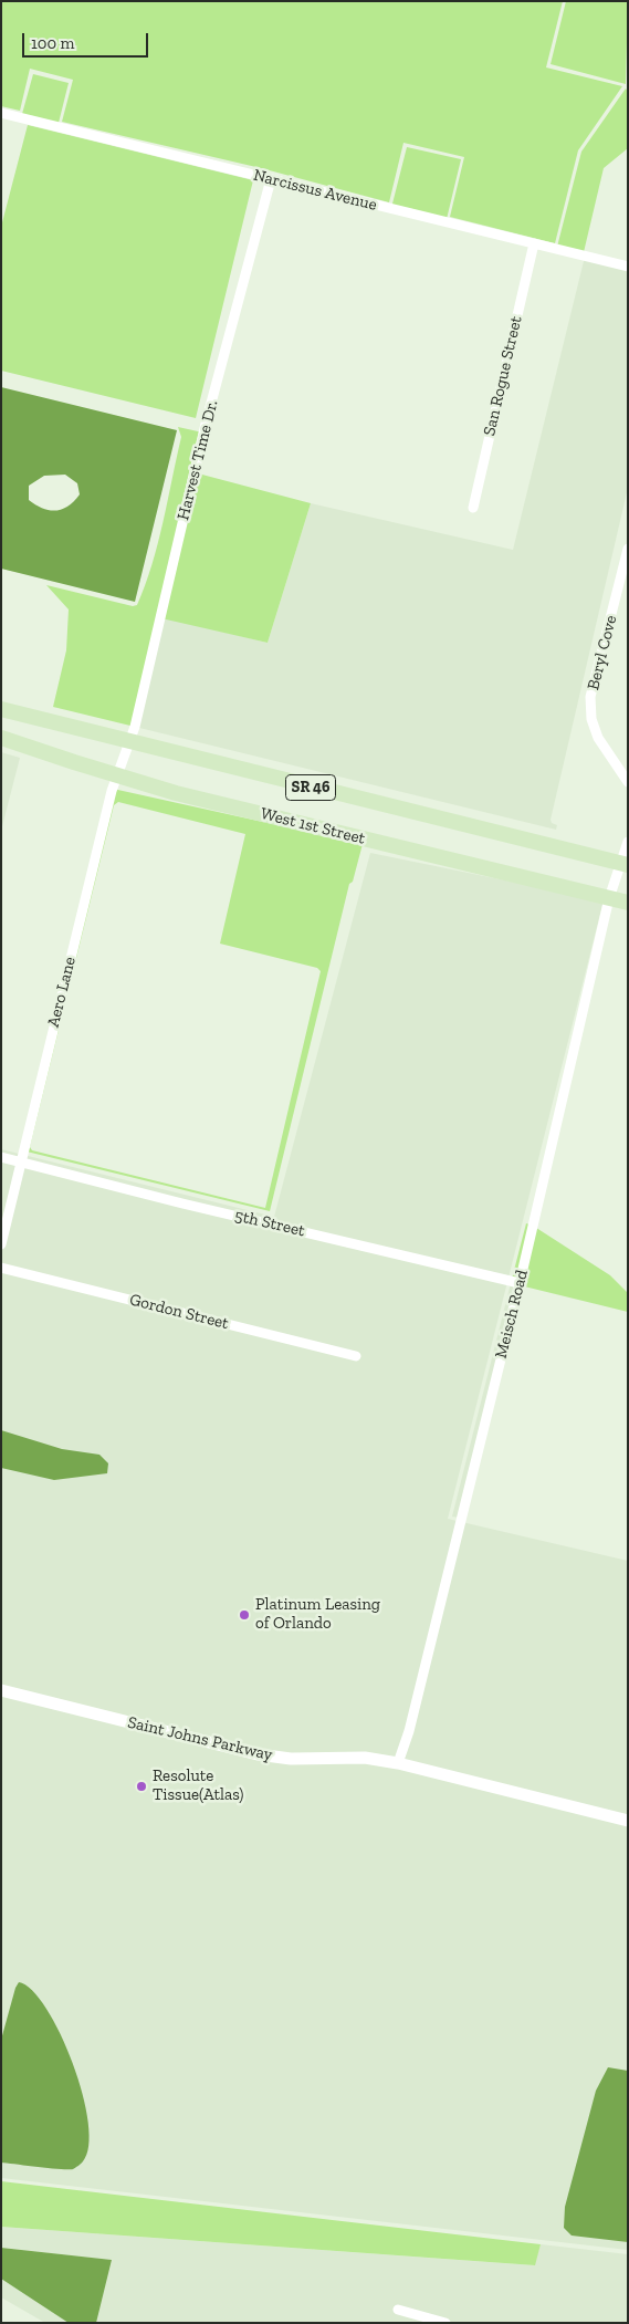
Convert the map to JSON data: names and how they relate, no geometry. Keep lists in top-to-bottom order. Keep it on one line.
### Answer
{"streets":{"main road":["SR 46","West 1st Street"],"street":["Narcissus Avenue","San Rogue Street","Harvest Time Dr.","Beryl Cove","Aero Lane","5th Street","Gordon Street","Meisch Road","Saint Johns Parkway"]},"crossings":[["Narcissus Avenue","San Rogue Street"],["Narcissus Avenue","Harvest Time Dr."],["Harvest Time Dr.","SR 46"],["Harvest Time Dr.","Aero Lane"],["SR 46","Aero Lane"],["SR 46","Meisch Road"],["West 1st Street","Aero Lane"],["West 1st Street","Meisch Road"],["Aero Lane","5th Street"],["5th Street","Meisch Road"],["Meisch Road","Saint Johns Parkway"]],"places":["Platinum Leasing of Orlando","Resolute Tissue(Atlas)"],"scale_bar":"100 m"}
